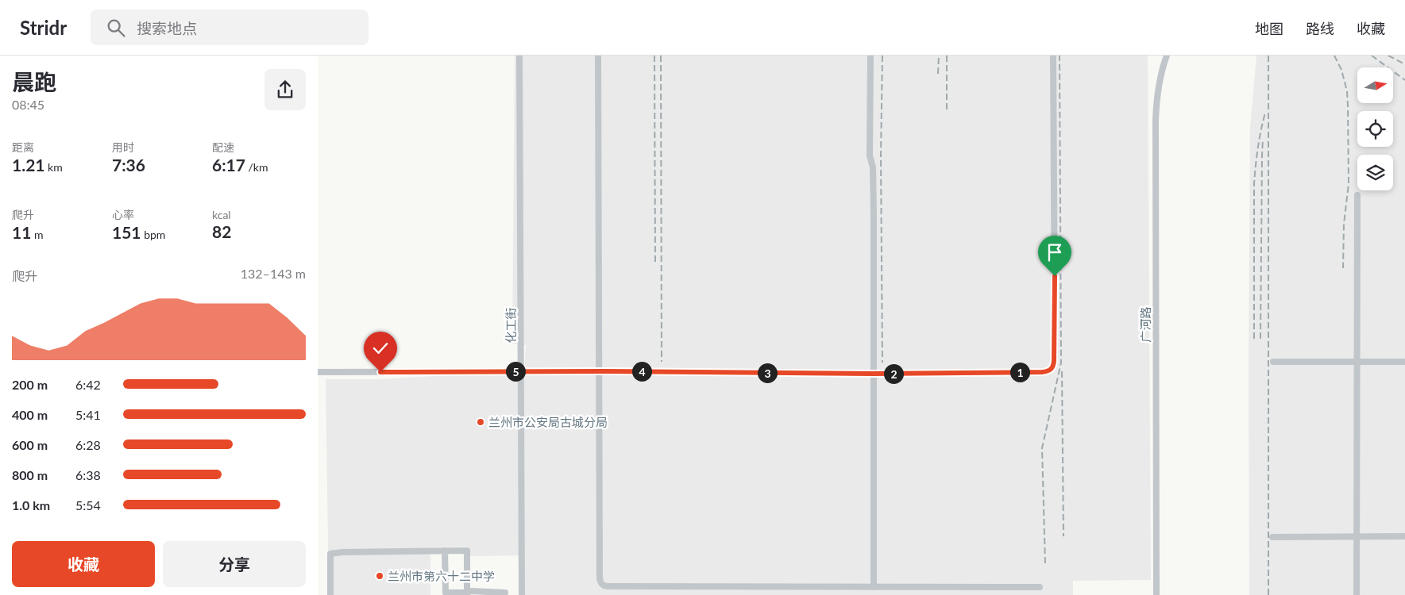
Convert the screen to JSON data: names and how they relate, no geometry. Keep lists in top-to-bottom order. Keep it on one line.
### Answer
{"streets":{"street":["广河路","化工街"]},"places":["兰州市公安局古城分局","兰州市第六十二中学"],"north":"right","page":{"header":"Stridr","search":"搜索地点","nav":["地图","路线","收藏"],"heading":["晨跑","08:45"],"stats":[["距离","1.21 km"],["用时","7:36"],["配速","6:17 /km"],["爬升","11 m"],["心率","151 bpm"],["kcal","82"]],"chart":["爬升","132–143 m"],"pins":["4","5","1","3","2"],"list":[{"name":"200 m","note":"6:42"},{"name":"400 m","note":"5:41"},{"name":"600 m","note":"6:28"},{"name":"800 m","note":"6:38"},{"name":"1.0 km","note":"5:54"}],"buttons":["收藏","分享"]}}
